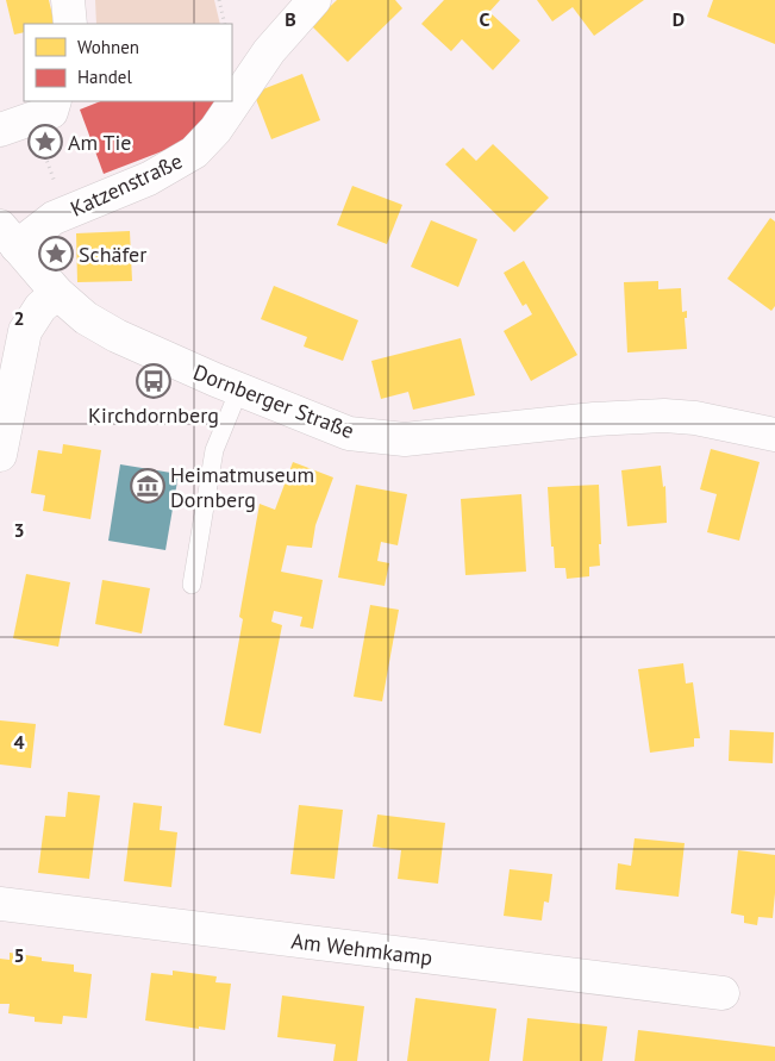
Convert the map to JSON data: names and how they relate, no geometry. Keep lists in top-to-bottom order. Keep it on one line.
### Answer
{"streets":{"street":["Katzenstraße","Dornberger Straße","Am Wehmkamp"]},"crossings":[["Katzenstraße","Dornberger Straße"]],"places":{"place":["Am Tie","Schäfer"],"bus stop":["Kirchdornberg"],"museum":["Heimatmuseum Dornberg"]},"legend":["Wohnen","Handel"],"grid":{"columns":["B","C","D"],"rows":["2","3","4","5"]}}
